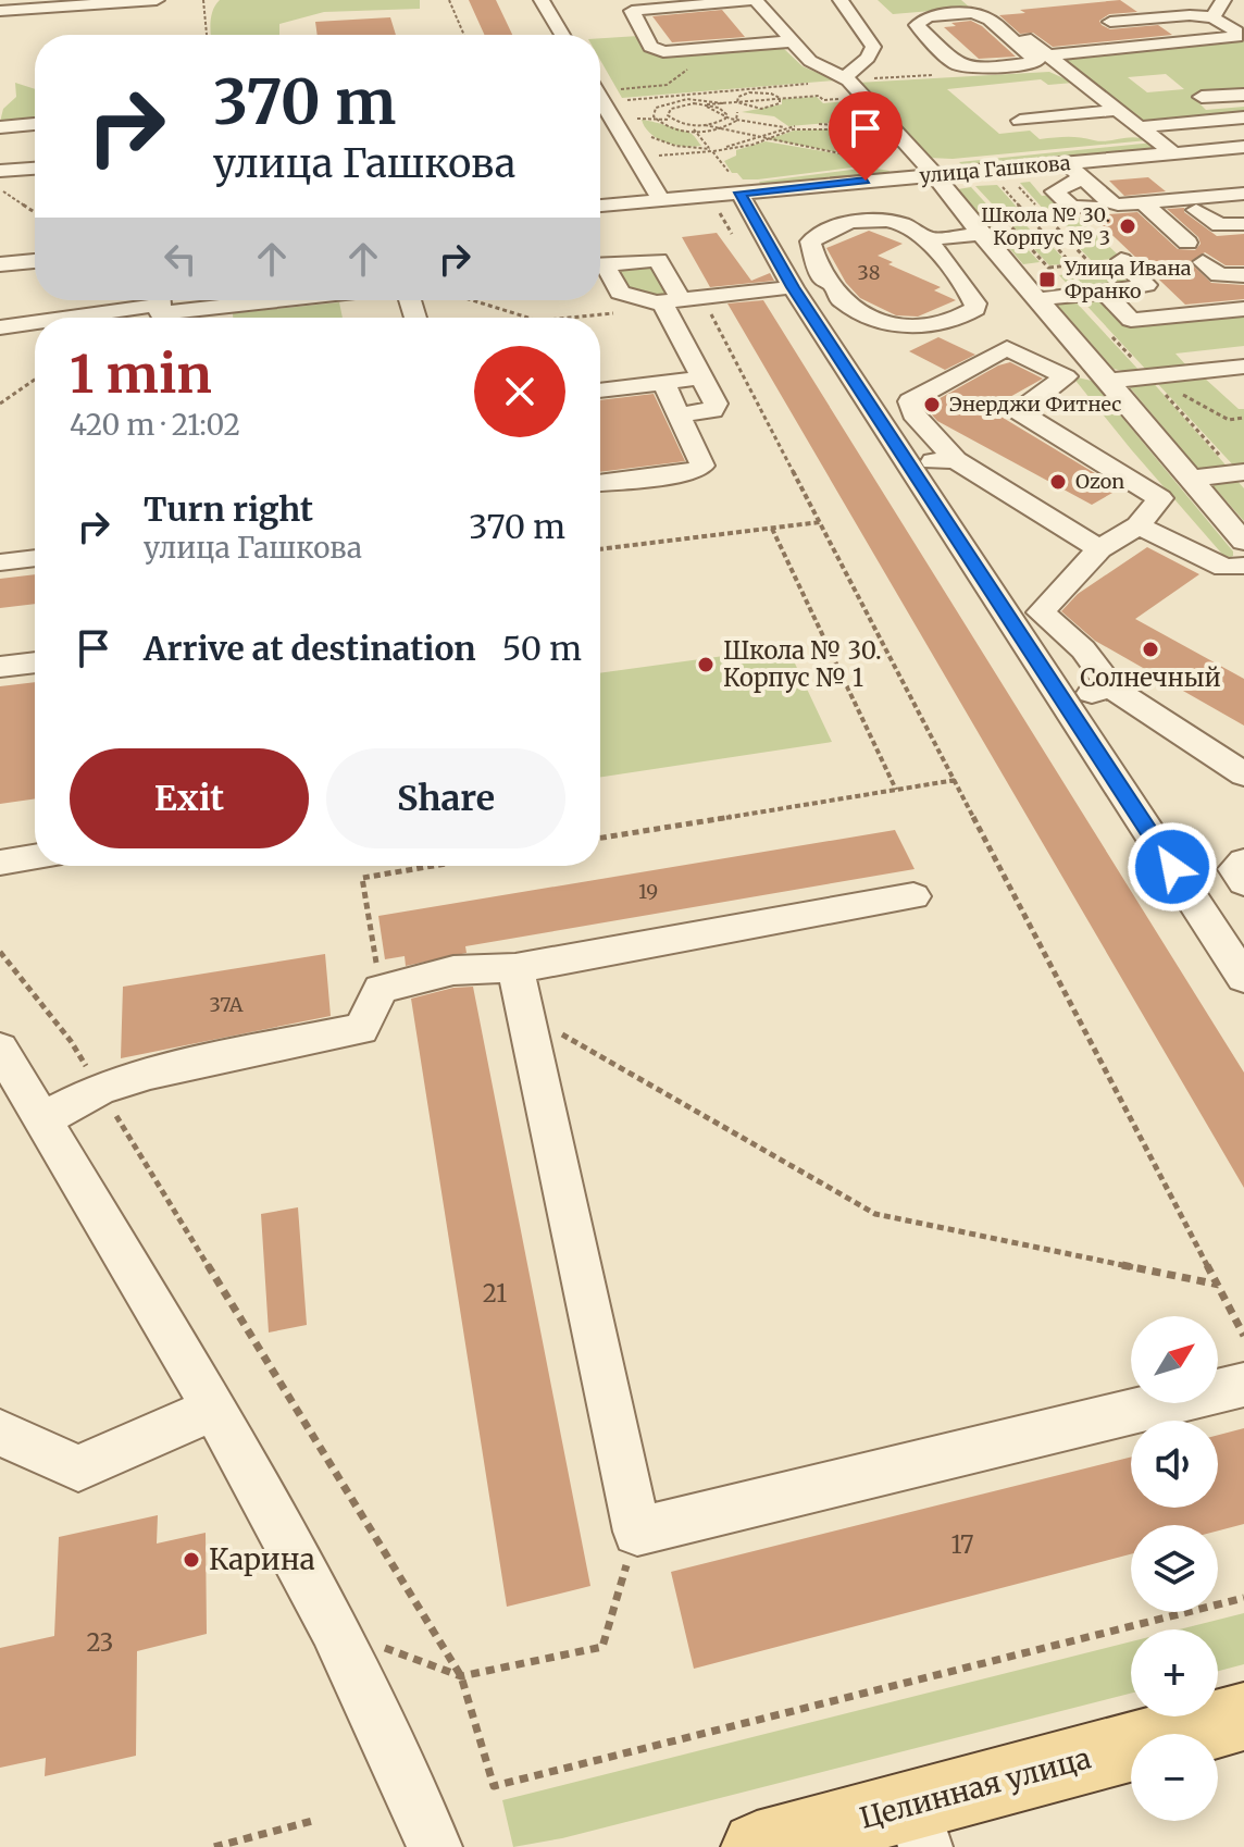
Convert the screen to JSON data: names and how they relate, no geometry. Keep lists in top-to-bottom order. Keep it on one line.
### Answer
{"streets":{"main road":["Целинная улица"],"street":["улица Гашкова"]},"places":{"other":["Школа № 30. Корпус № 3","Энерджи Фитнес","Ozon","Солнечный","Школа № 30. Корпус № 1","Карина"],"transit":["Улица Ивана Франко"]},"house_numbers":["38","19","37А","21","17","23"],"north":"top right","page":{"turn":["370 m","улица Гашкова"],"heading":["1 min","420 m · 21:02"],"list":[{"name":"Turn right","note":"улица Гашкова","value":"370 m"},{"name":"Arrive at destination","value":"50 m"}],"buttons":["Exit","Share"],"map_buttons":["+","−"]}}
